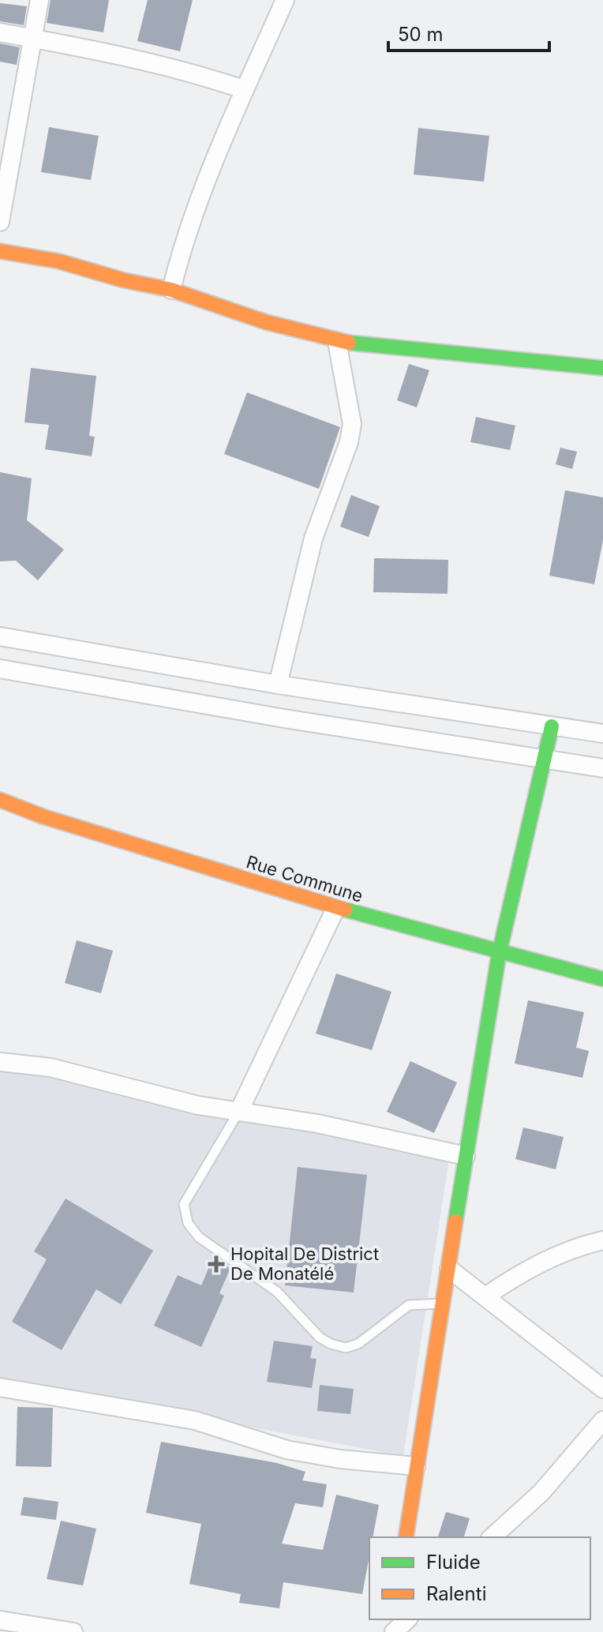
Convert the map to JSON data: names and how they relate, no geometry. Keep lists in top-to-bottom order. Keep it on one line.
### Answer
{"streets":{"street":["Rue Commune"]},"places":{"health":["Hopital De District De Monatélé"]},"legend":["Fluide","Ralenti"],"scale_bar":"50 m"}
